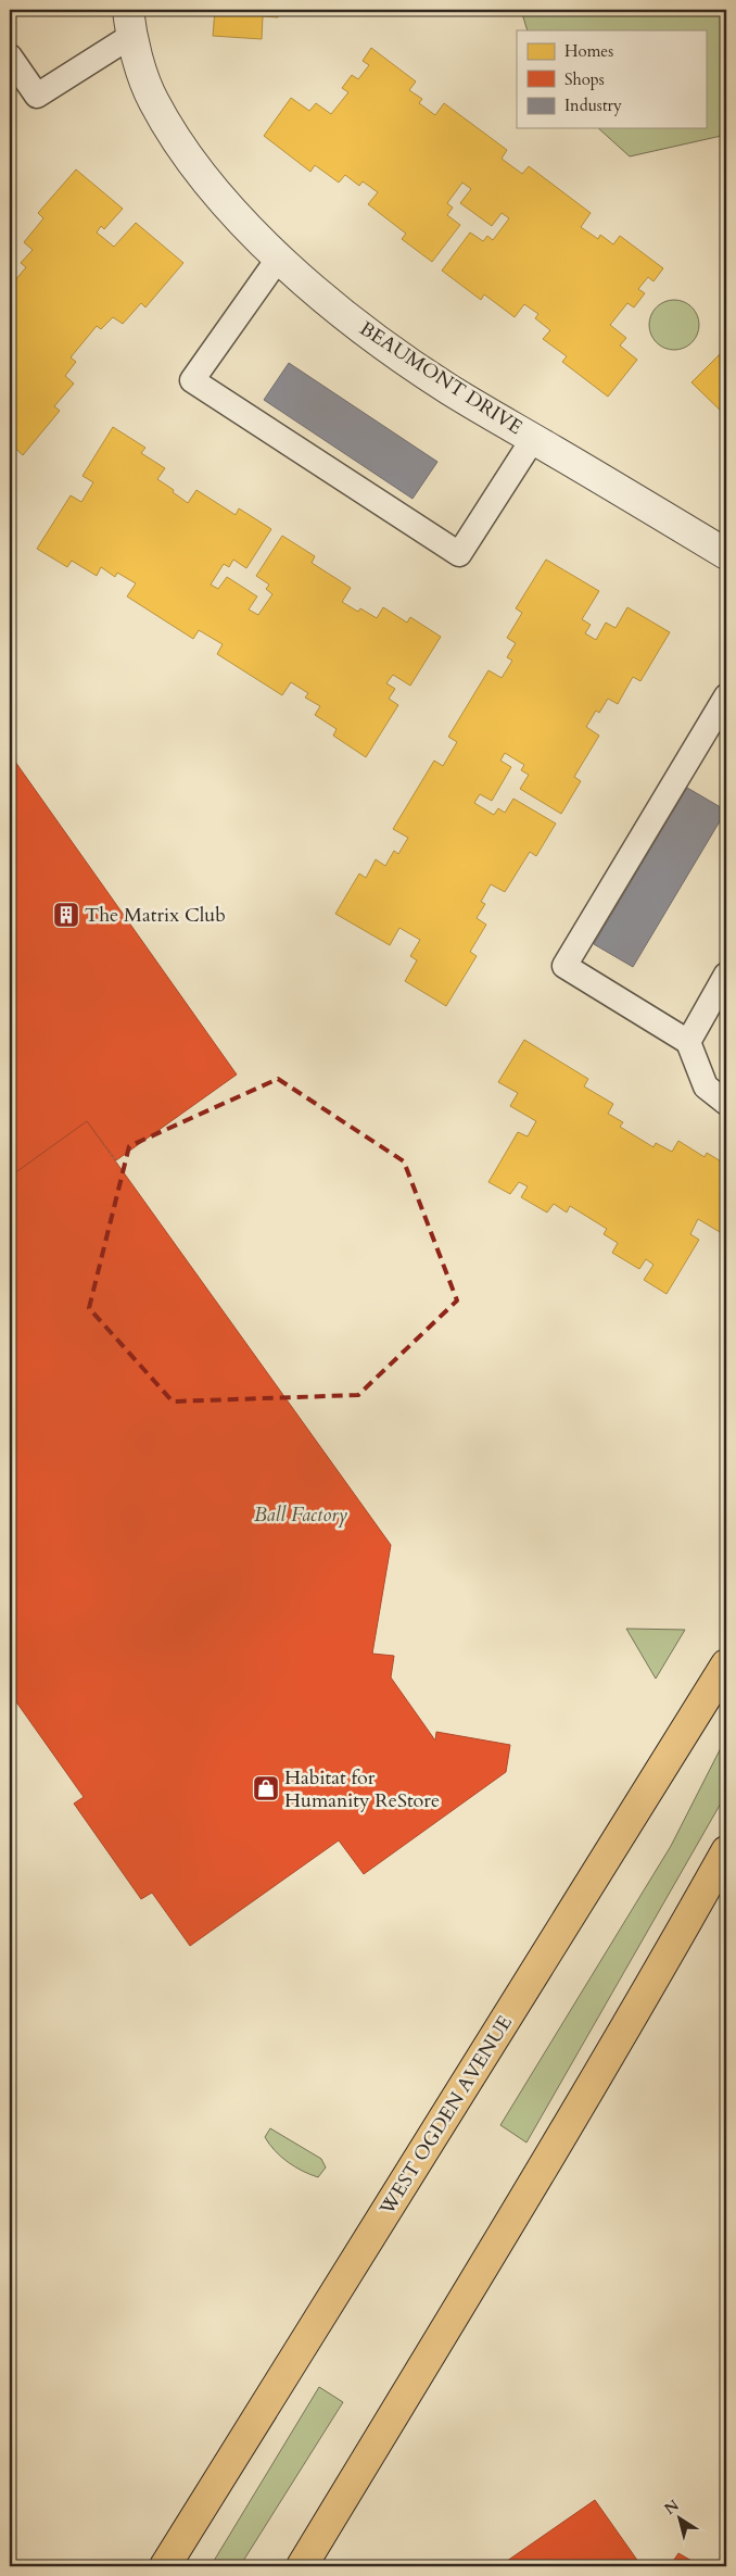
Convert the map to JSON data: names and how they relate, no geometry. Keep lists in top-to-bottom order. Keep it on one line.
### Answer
{"streets":{"main road":["WEST OGDEN AVENUE"],"street":["BEAUMONT DRIVE"]},"parks":["Ball Factory"],"places":{"building":["The Matrix Club"],"shop":["Habitat for Humanity ReStore"]},"legend":["Homes","Shops","Industry"],"north":"top left"}
